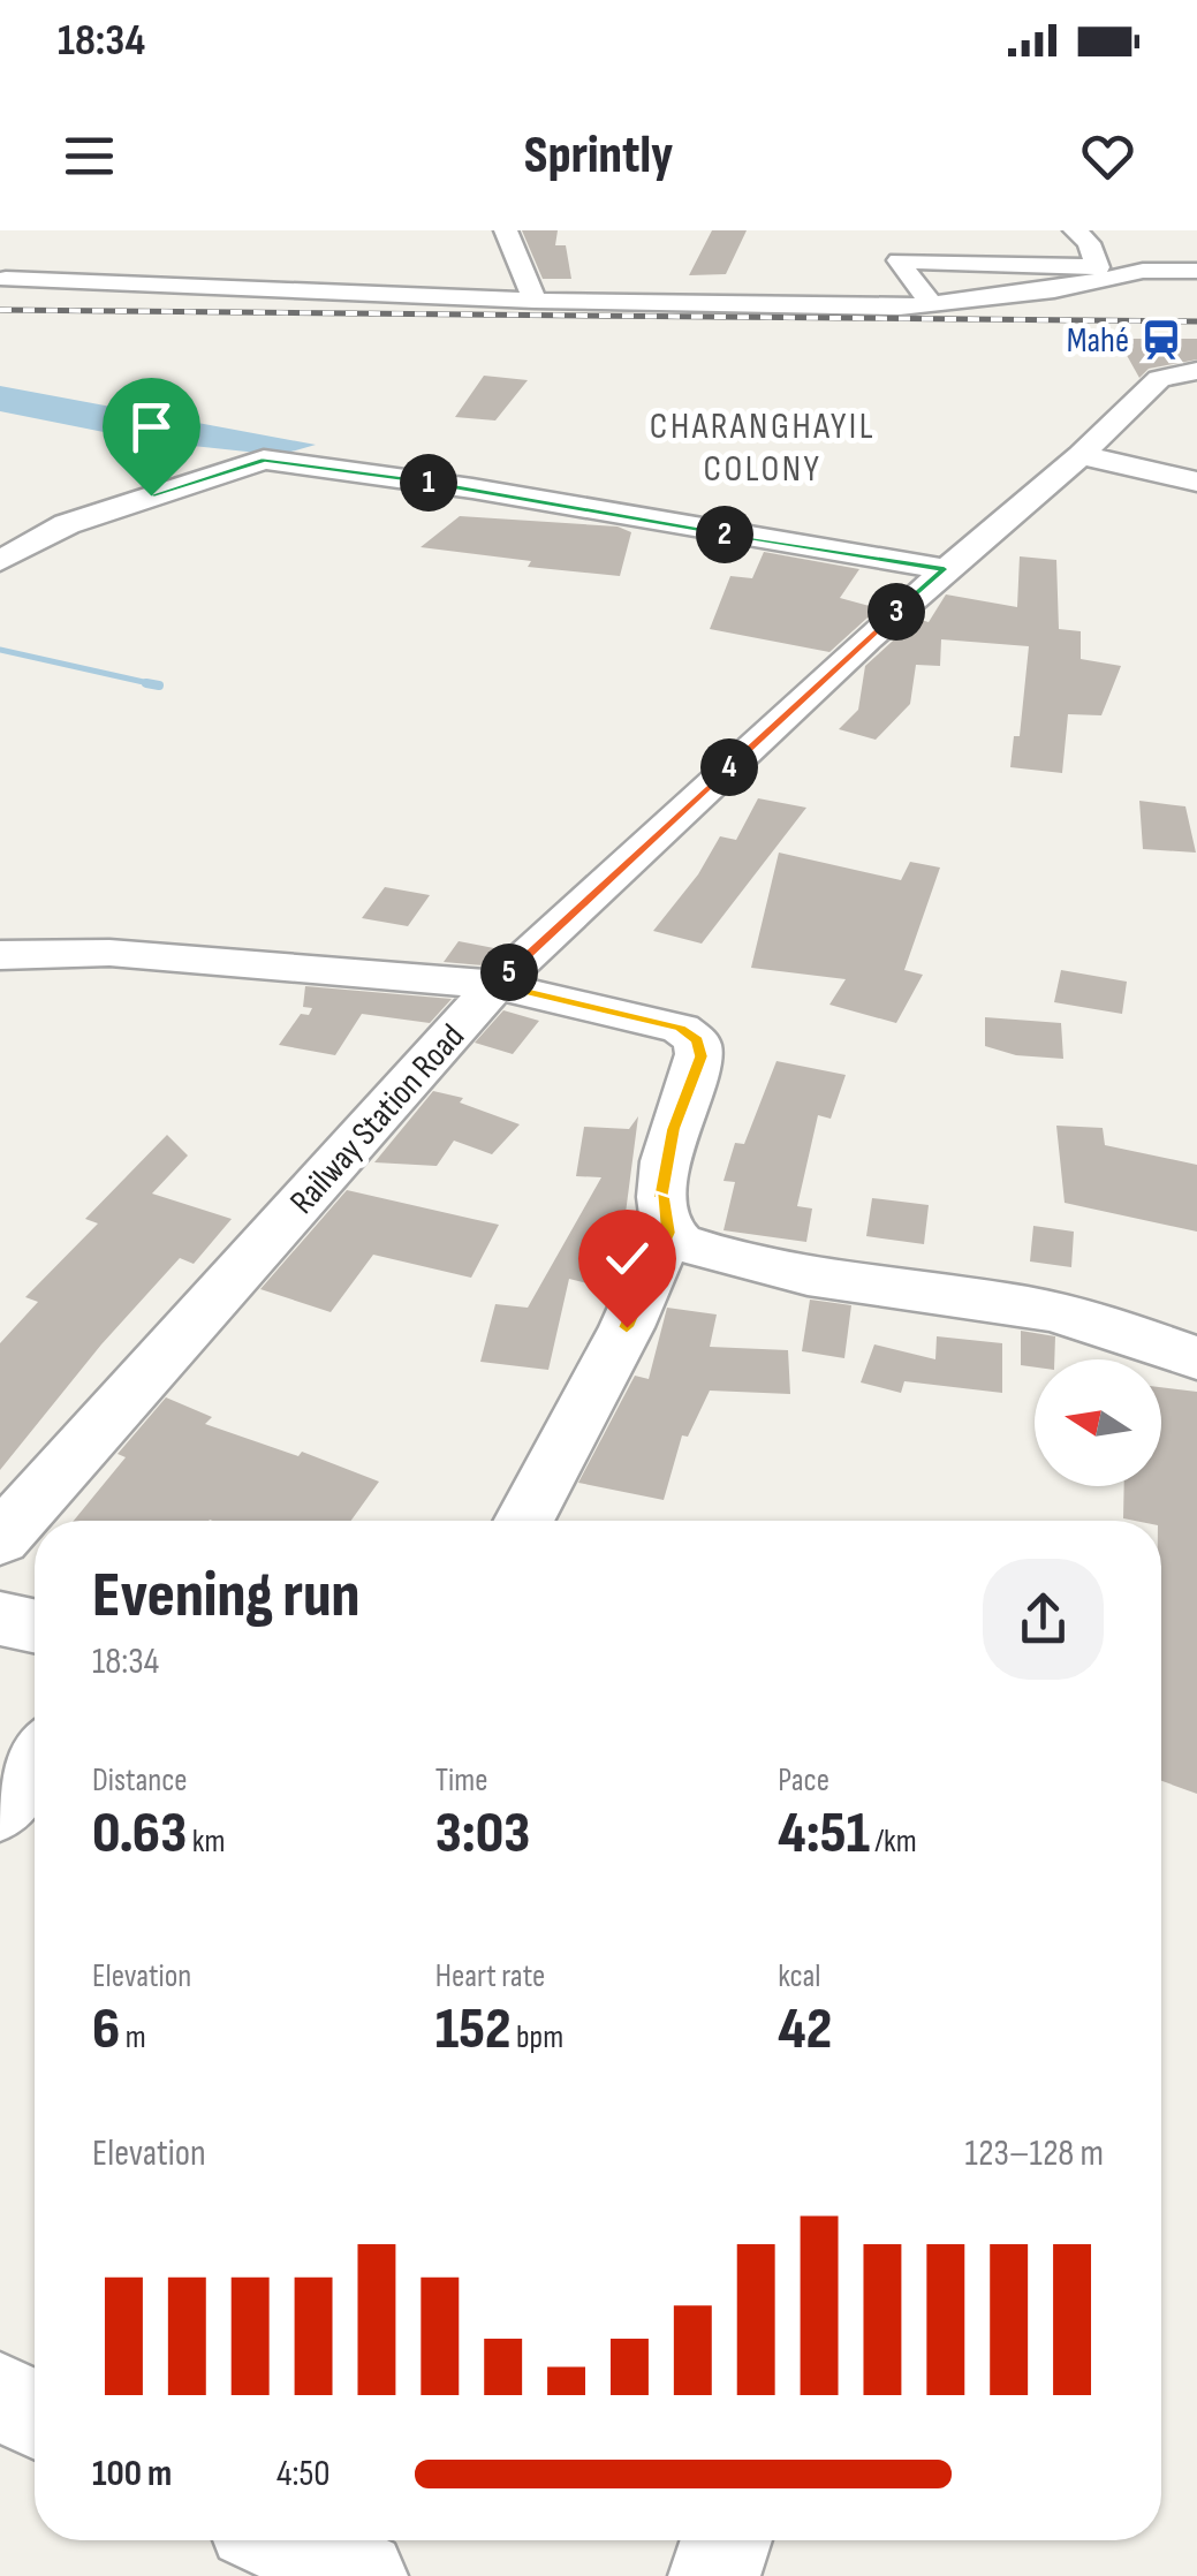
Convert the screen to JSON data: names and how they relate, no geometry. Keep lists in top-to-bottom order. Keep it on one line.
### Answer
{"streets":{"street":["Railway Station Road"]},"districts":["CHARANGHAYIL COLONY"],"places":{"station":["Mahé"]},"north":"left","page":{"status":"18:34","header":"Sprintly","pins":["1","2","3","4","5"],"heading":["Evening run","18:34"],"stats":[["Distance","0.63 km"],["Time","3:03"],["Pace","4:51 /km"],["Elevation","6 m"],["Heart rate","152 bpm"],["kcal","42"]],"chart":["Elevation","123–128 m"],"list":[{"name":"100 m","note":"4:50"}]}}
